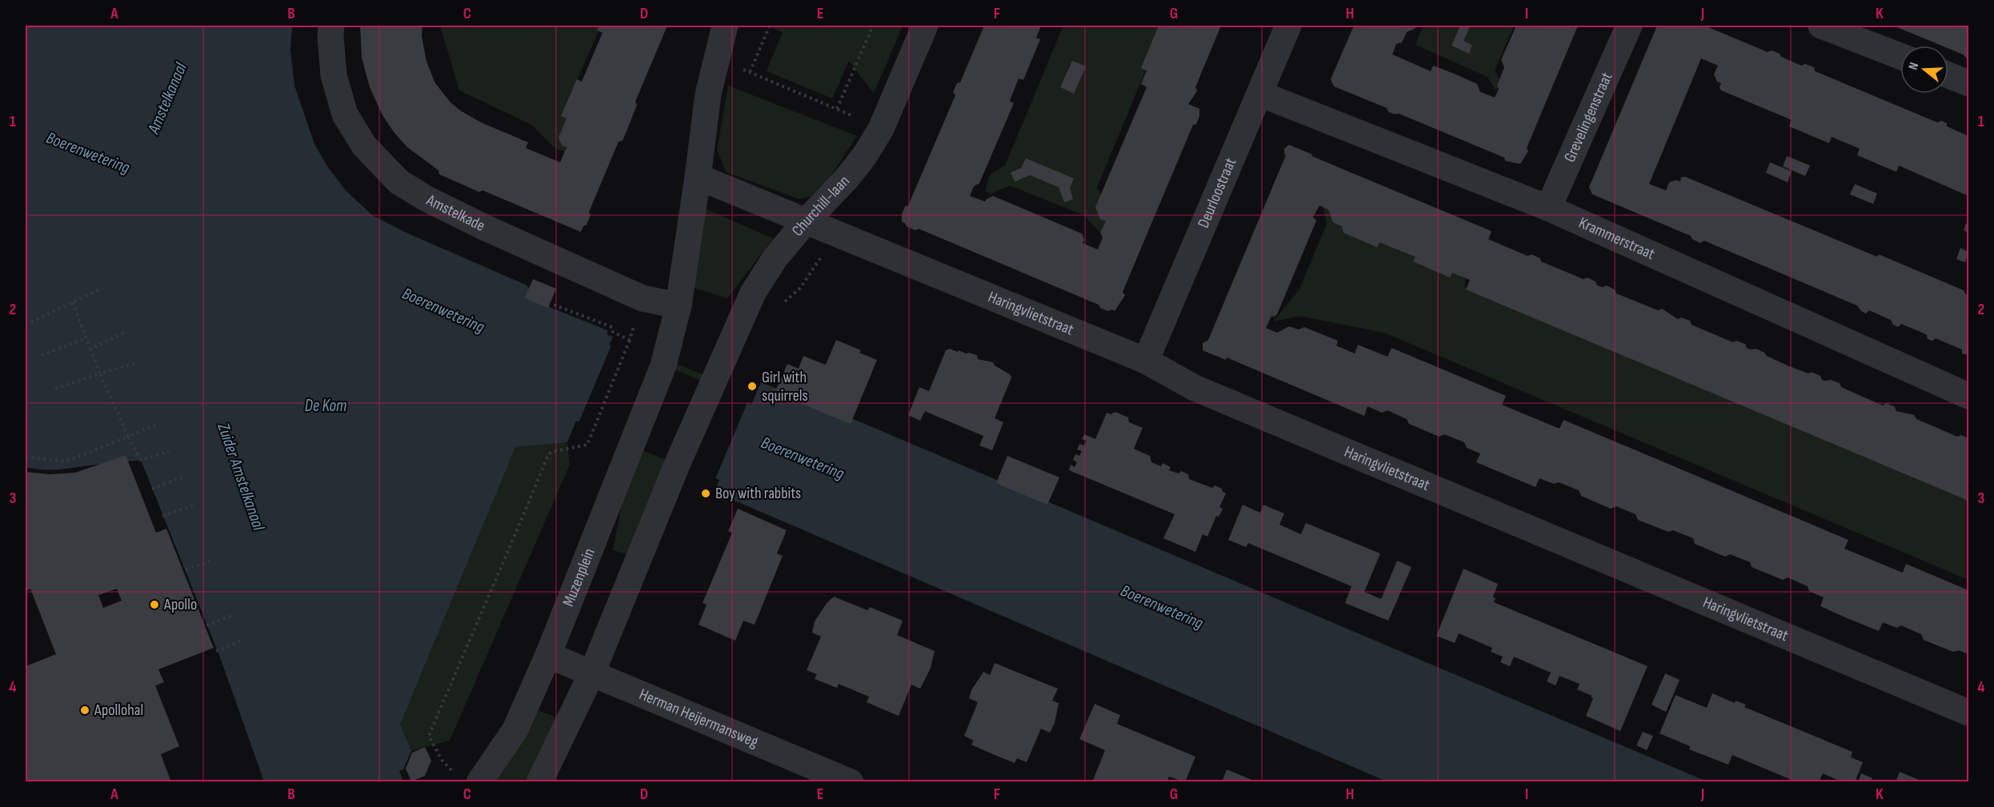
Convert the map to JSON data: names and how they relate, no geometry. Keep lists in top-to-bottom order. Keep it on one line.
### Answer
{"streets":{"street":["Grevelingenstraat","Deurloostraat","Churchill-laan","Amstelkade","Krammerstraat","Haringvlietstraat","Muzenplein","Herman Heijermansweg"]},"crossings":[["Grevelingenstraat","Krammerstraat"],["Deurloostraat","Krammerstraat"],["Deurloostraat","Haringvlietstraat"],["Churchill-laan","Haringvlietstraat"],["Churchill-laan","Herman Heijermansweg"],["Amstelkade","Muzenplein"],["Muzenplein","Herman Heijermansweg"]],"water":["Amstelkanaal","Boerenwetering","De Kom","Zuider Amstelkanaal"],"places":["Girl with squirrels","Boy with rabbits","Apollo","Apollohal"],"north":"left","grid":{"columns":["A","B","C","D","E","F","G","H","I","J","K"],"rows":["1","2","3","4"]}}
